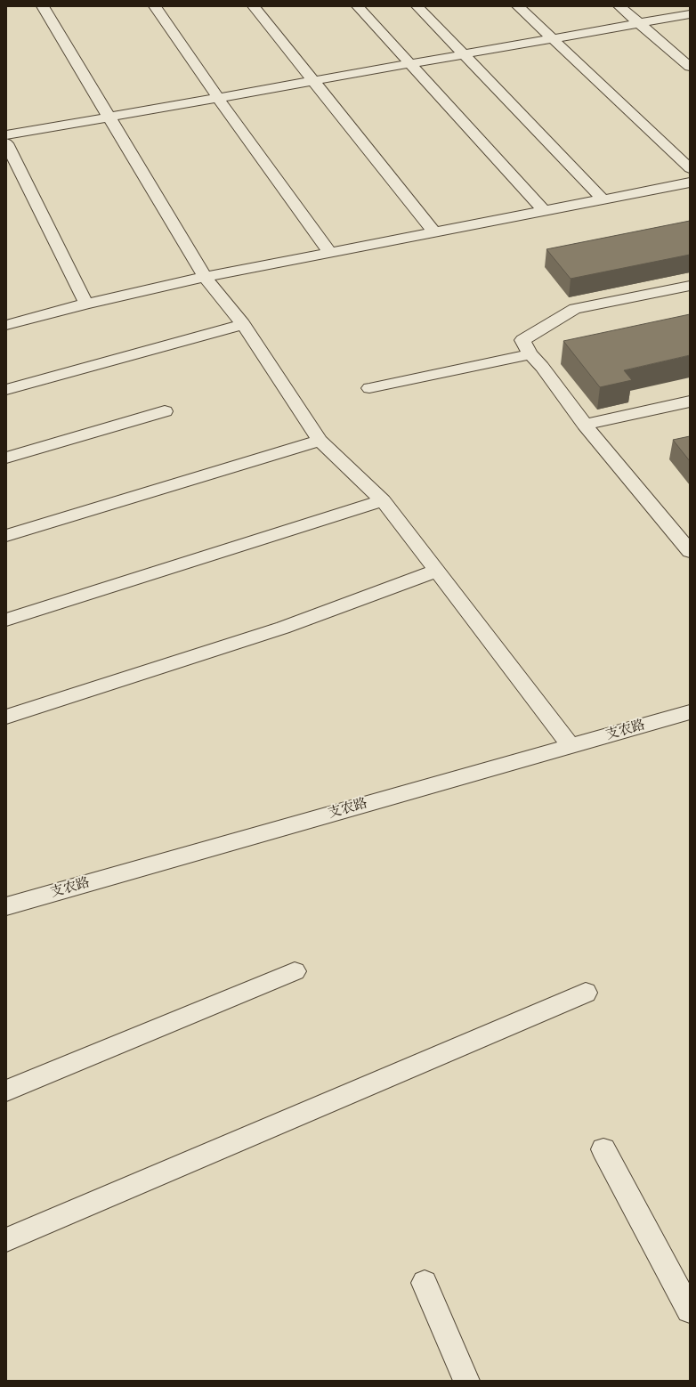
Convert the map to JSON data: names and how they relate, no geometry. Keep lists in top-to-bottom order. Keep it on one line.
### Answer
{"streets":{"street":["支农路"]}}
